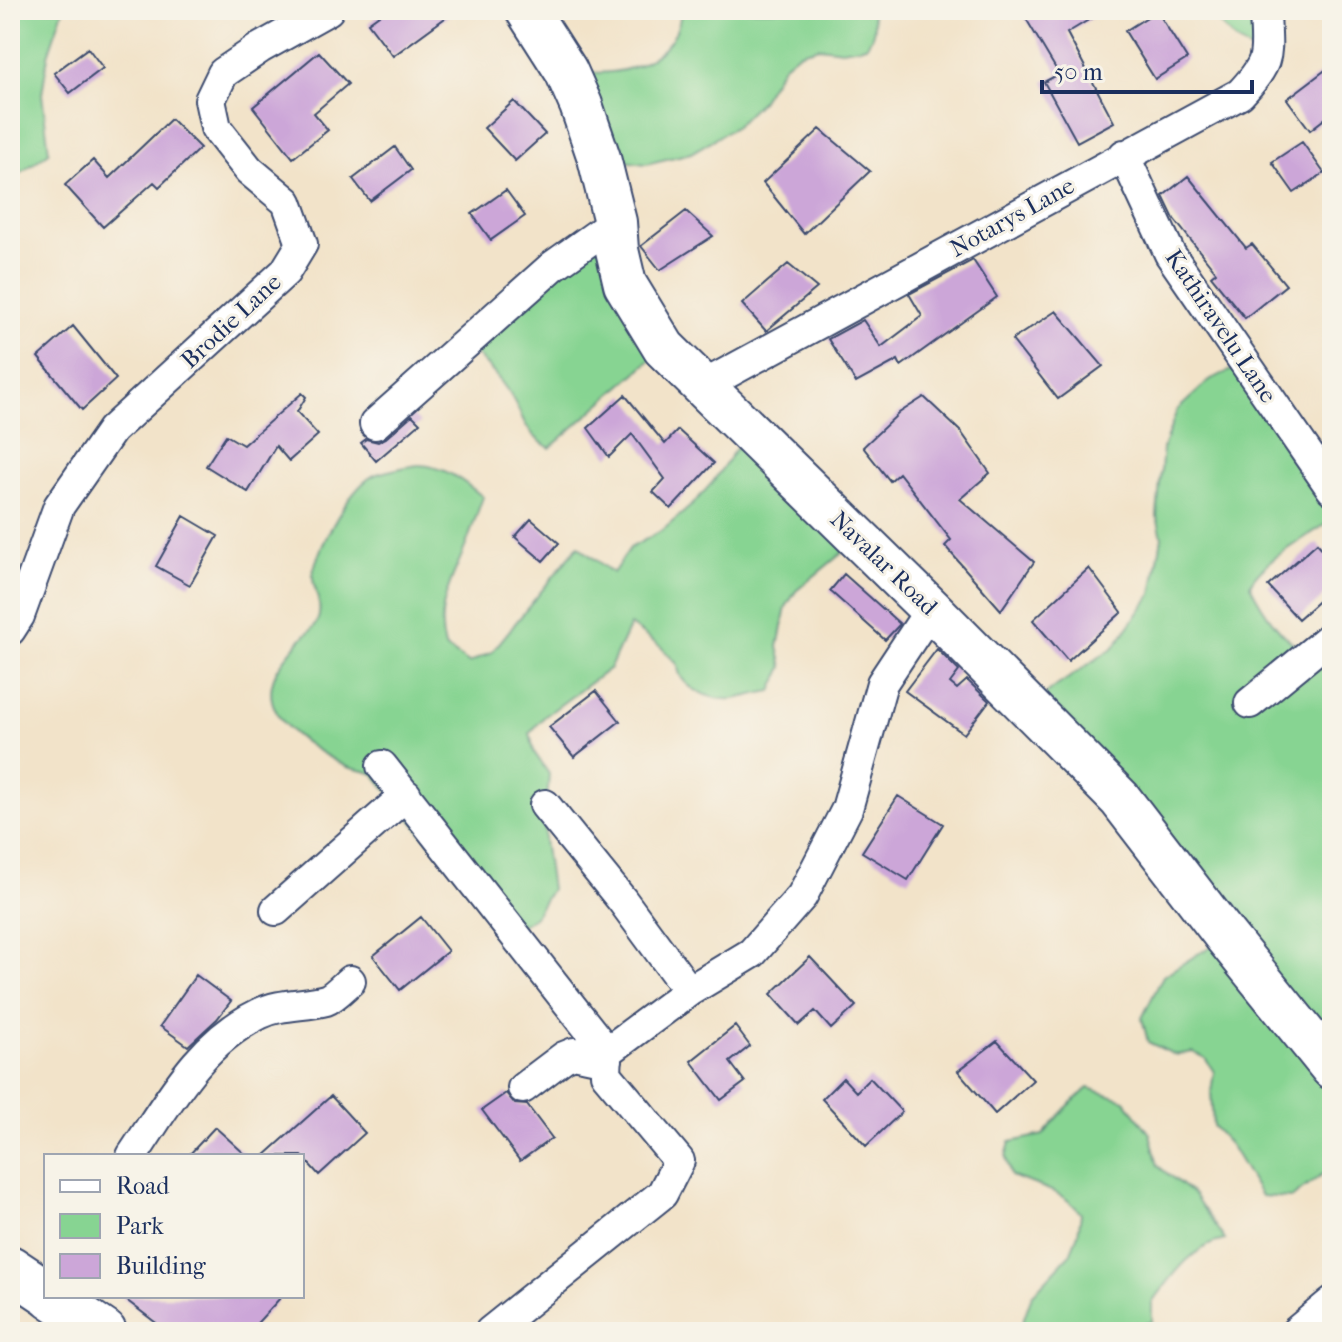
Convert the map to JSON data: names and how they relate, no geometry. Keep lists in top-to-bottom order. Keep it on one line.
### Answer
{"streets":{"street":["Notarys Lane","Brodie Lane","Kathiravelu Lane","Navalar Road"]},"crossings":[["Notarys Lane","Kathiravelu Lane"],["Notarys Lane","Navalar Road"]],"legend":["Road","Park","Building"],"scale_bar":"50 m"}
